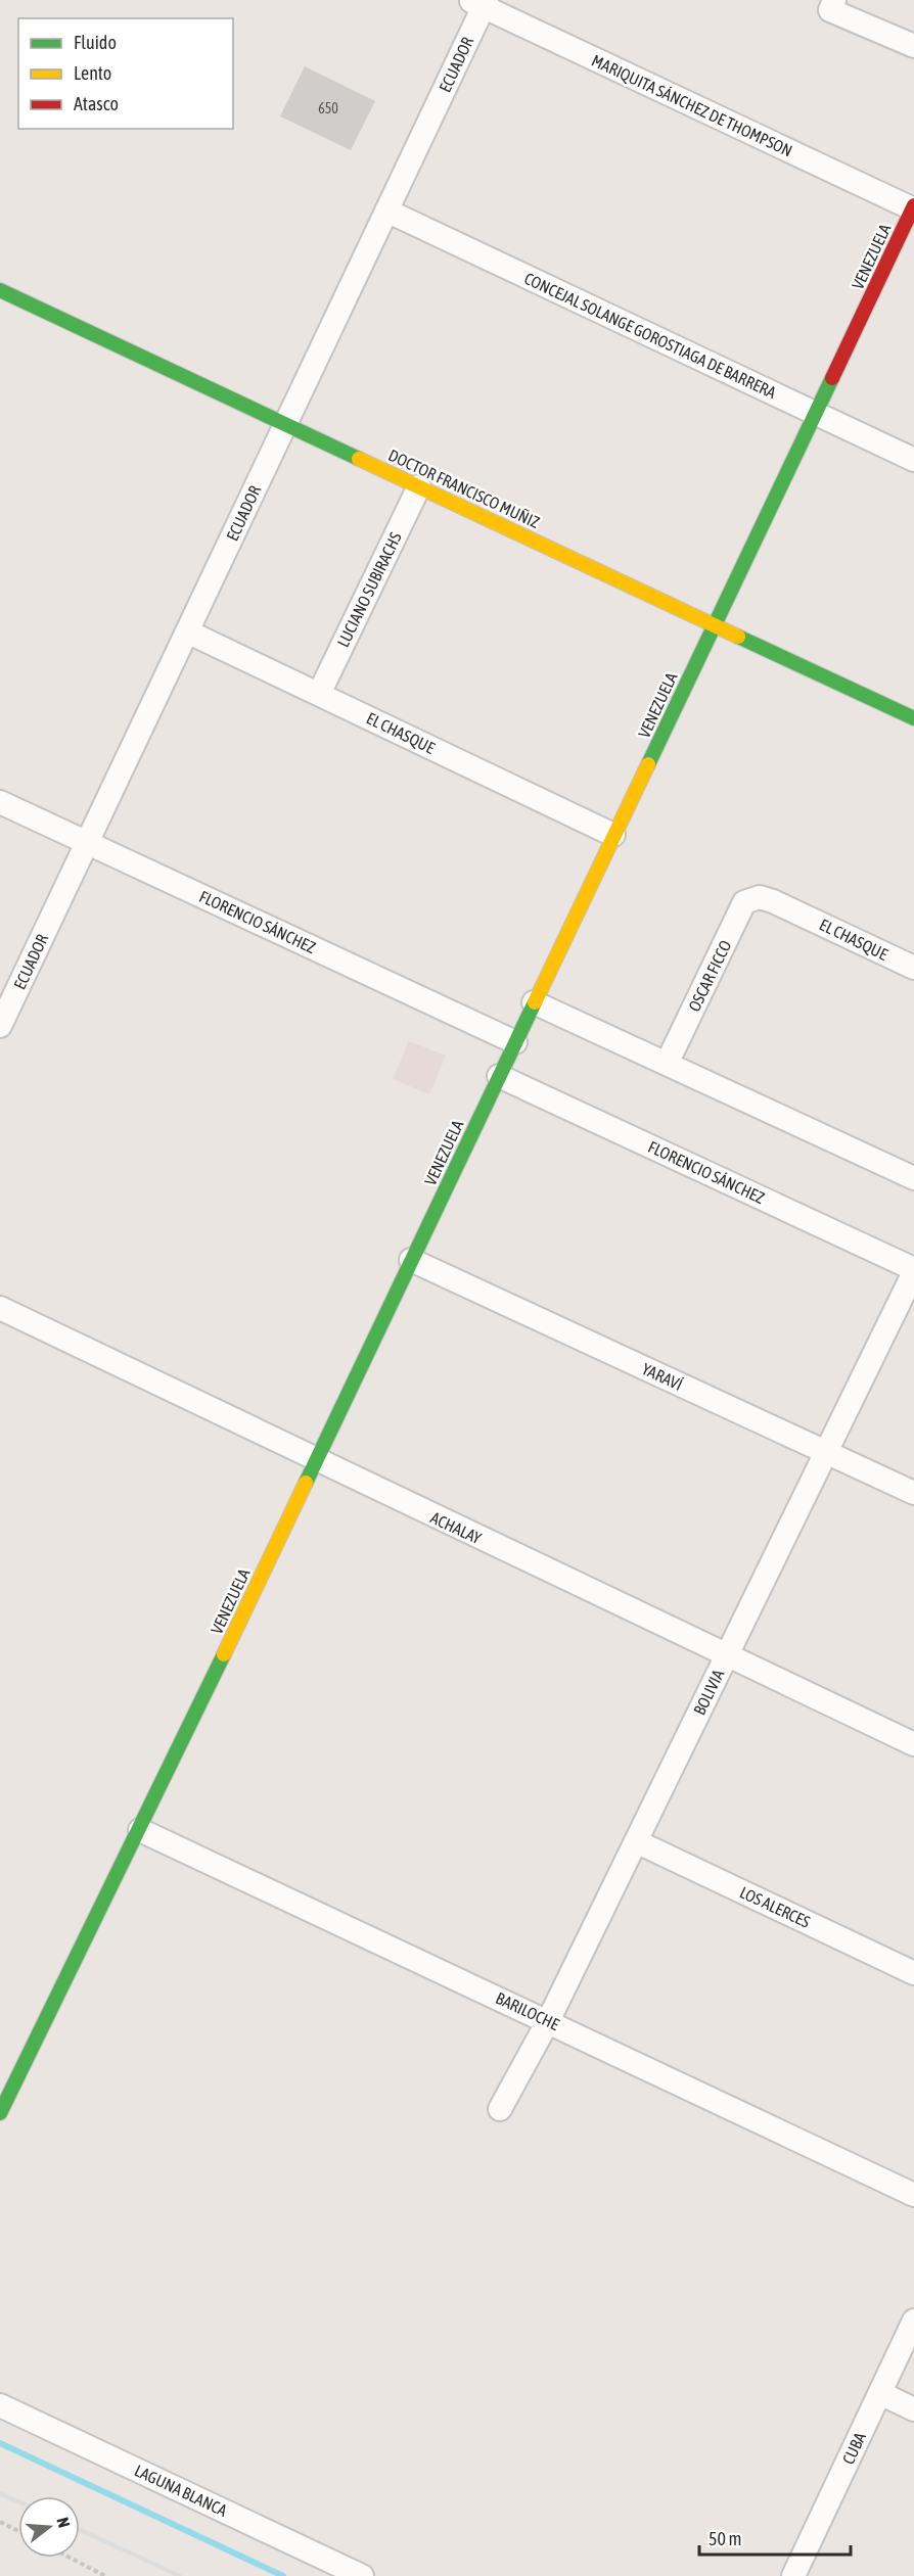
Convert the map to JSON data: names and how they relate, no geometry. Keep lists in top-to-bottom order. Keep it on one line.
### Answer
{"streets":{"street":["ECUADOR","MARIQUITA SÁNCHEZ DE THOMPSON","VENEZUELA","CONCEJAL SOLANGE GOROSTIAGA DE BARRERA","DOCTOR FRANCISCO MUÑIZ","LUCIANO SUBIRACHS","EL CHASQUE","FLORENCIO SÁNCHEZ","OSCAR FICCO","YARAVÍ","ACHALAY","BOLIVIA","LOS ALERCES","BARILOCHE","CUBA","LAGUNA BLANCA"]},"crossings":[["ECUADOR","MARIQUITA SÁNCHEZ DE THOMPSON"],["ECUADOR","CONCEJAL SOLANGE GOROSTIAGA DE BARRERA"],["ECUADOR","DOCTOR FRANCISCO MUÑIZ"],["ECUADOR","EL CHASQUE"],["ECUADOR","FLORENCIO SÁNCHEZ"],["MARIQUITA SÁNCHEZ DE THOMPSON","VENEZUELA"],["VENEZUELA","CONCEJAL SOLANGE GOROSTIAGA DE BARRERA"],["VENEZUELA","DOCTOR FRANCISCO MUÑIZ"],["VENEZUELA","EL CHASQUE"],["VENEZUELA","FLORENCIO SÁNCHEZ"],["VENEZUELA","YARAVÍ"],["VENEZUELA","ACHALAY"],["VENEZUELA","BARILOCHE"],["DOCTOR FRANCISCO MUÑIZ","LUCIANO SUBIRACHS"],["LUCIANO SUBIRACHS","EL CHASQUE"],["EL CHASQUE","OSCAR FICCO"],["FLORENCIO SÁNCHEZ","BOLIVIA"],["YARAVÍ","BOLIVIA"],["ACHALAY","BOLIVIA"],["BOLIVIA","LOS ALERCES"],["BOLIVIA","BARILOCHE"]],"house_numbers":["650"],"legend":["Fluido","Lento","Atasco"],"scale_bar":"50 m","north":"right"}
